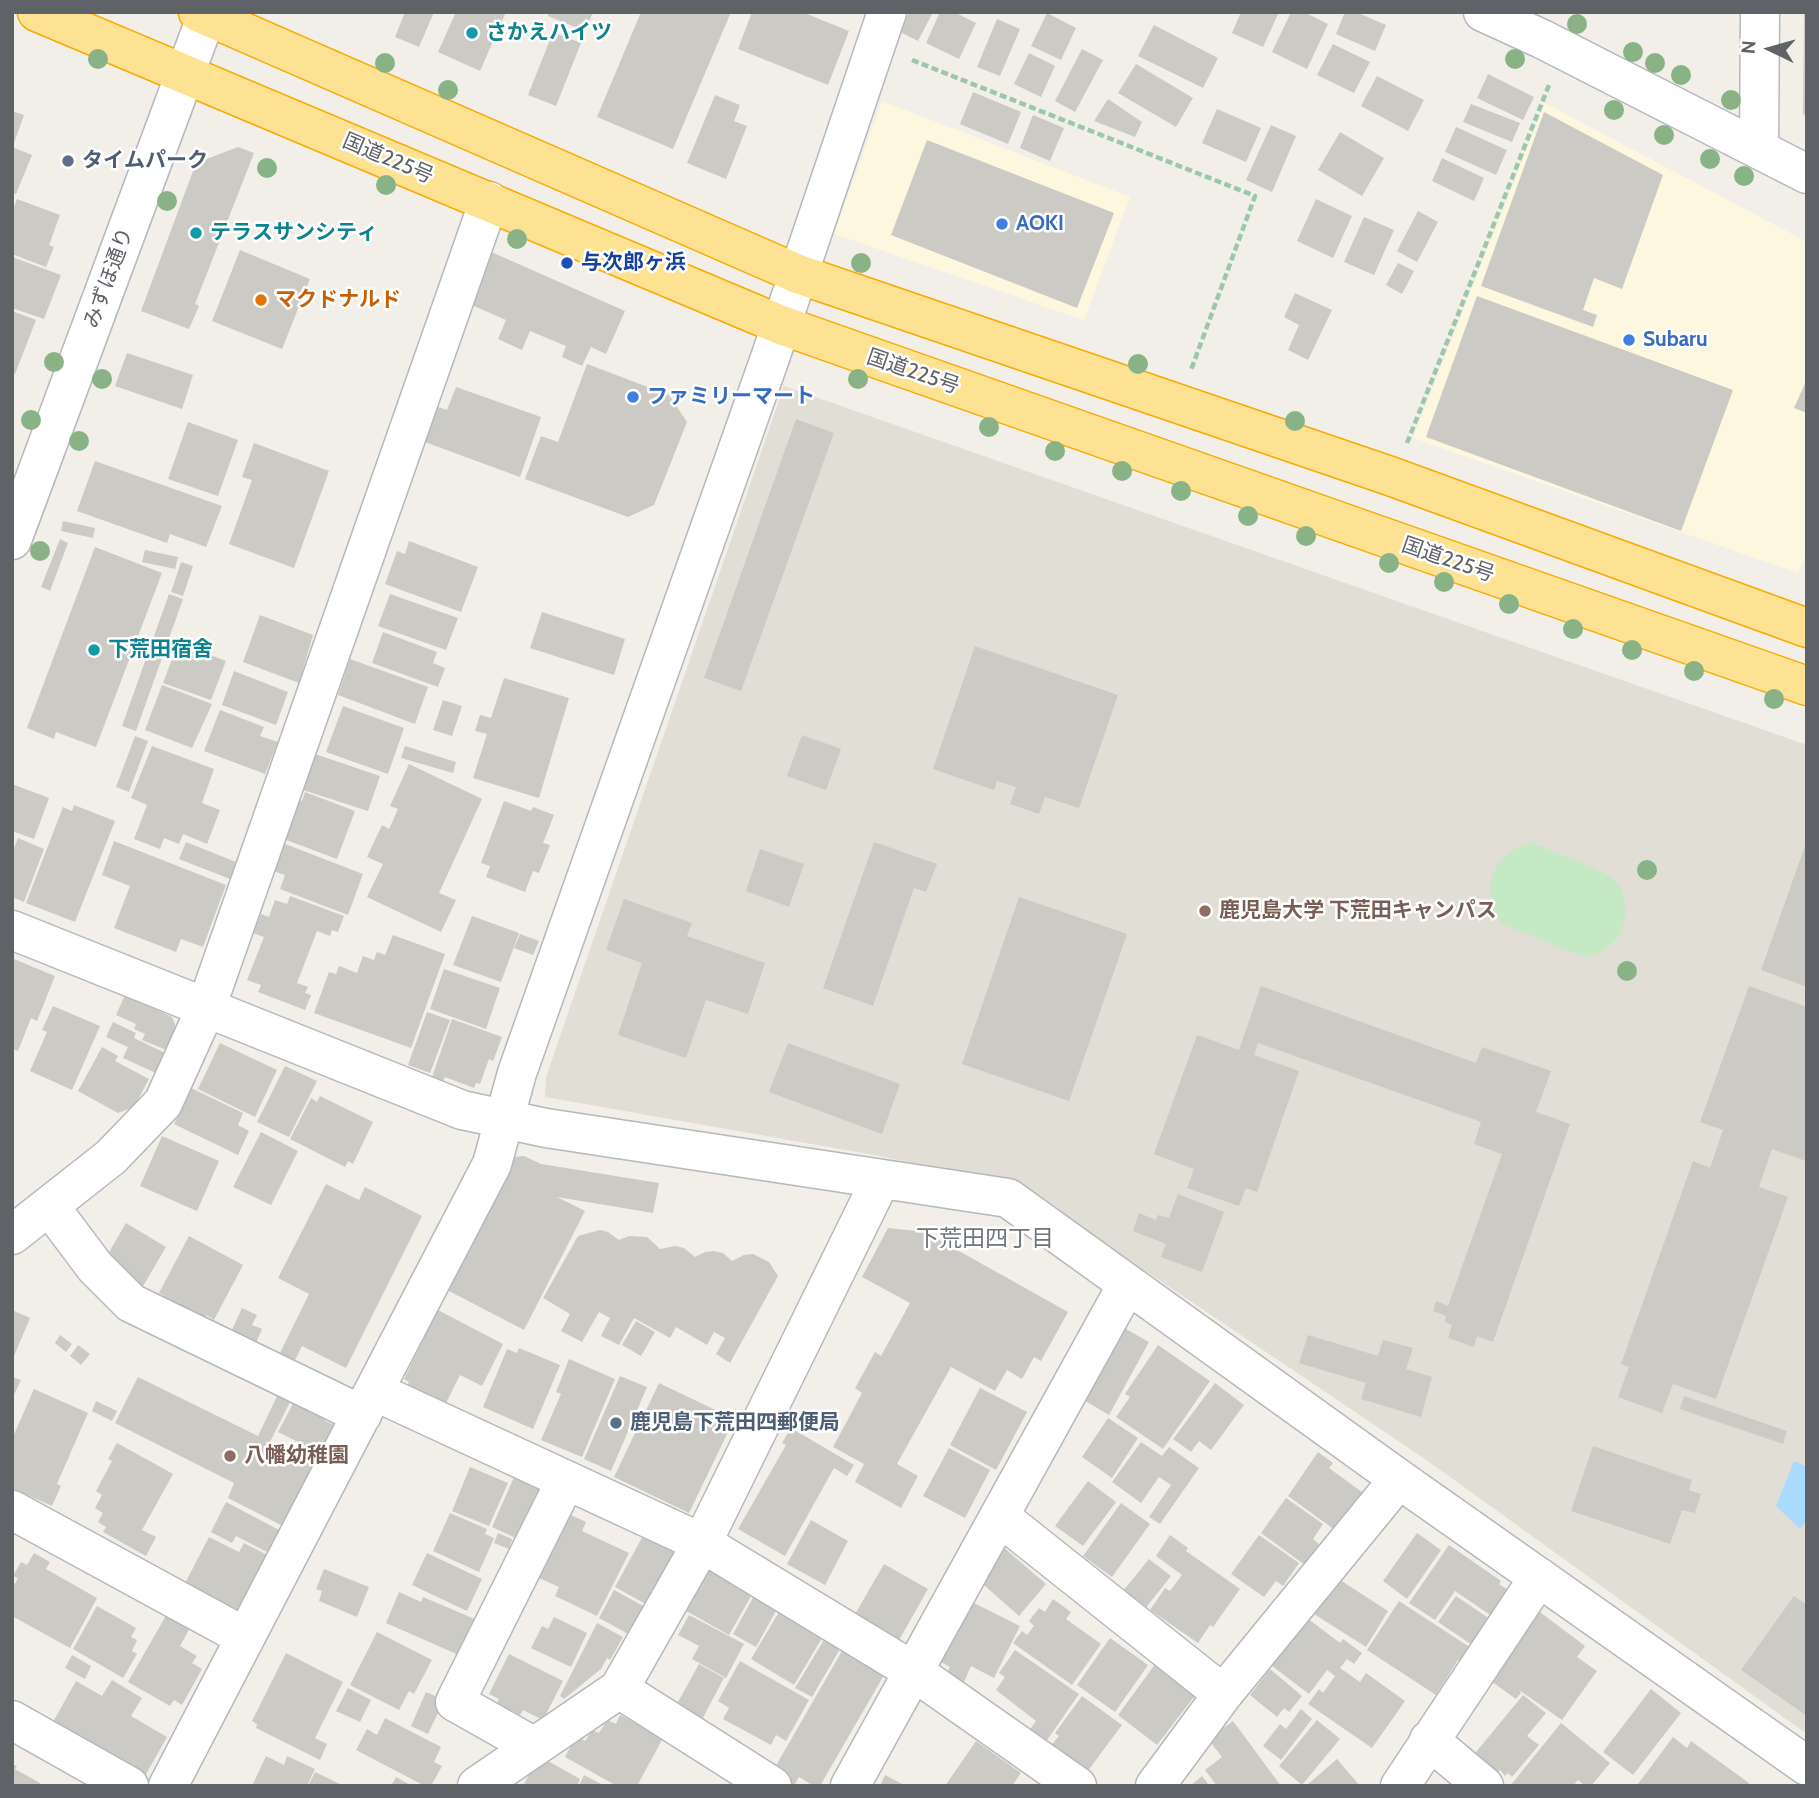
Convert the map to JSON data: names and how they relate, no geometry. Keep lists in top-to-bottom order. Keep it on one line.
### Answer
{"streets":{"highway":["国道225号"],"street":["みずほ通り"]},"crossings":[["国道225号","みずほ通り"]],"districts":["下荒田四丁目"],"places":["さかえハイツ","タイムパーク","AOKI","テラスサンシティ","与次郎ヶ浜","マクドナルド","Subaru","ファミリーマート","下荒田宿舍","鹿児島大学 下荒田キャンパス","鹿児島下荒田四郵便局","八幡幼稚園"],"north":"left"}
